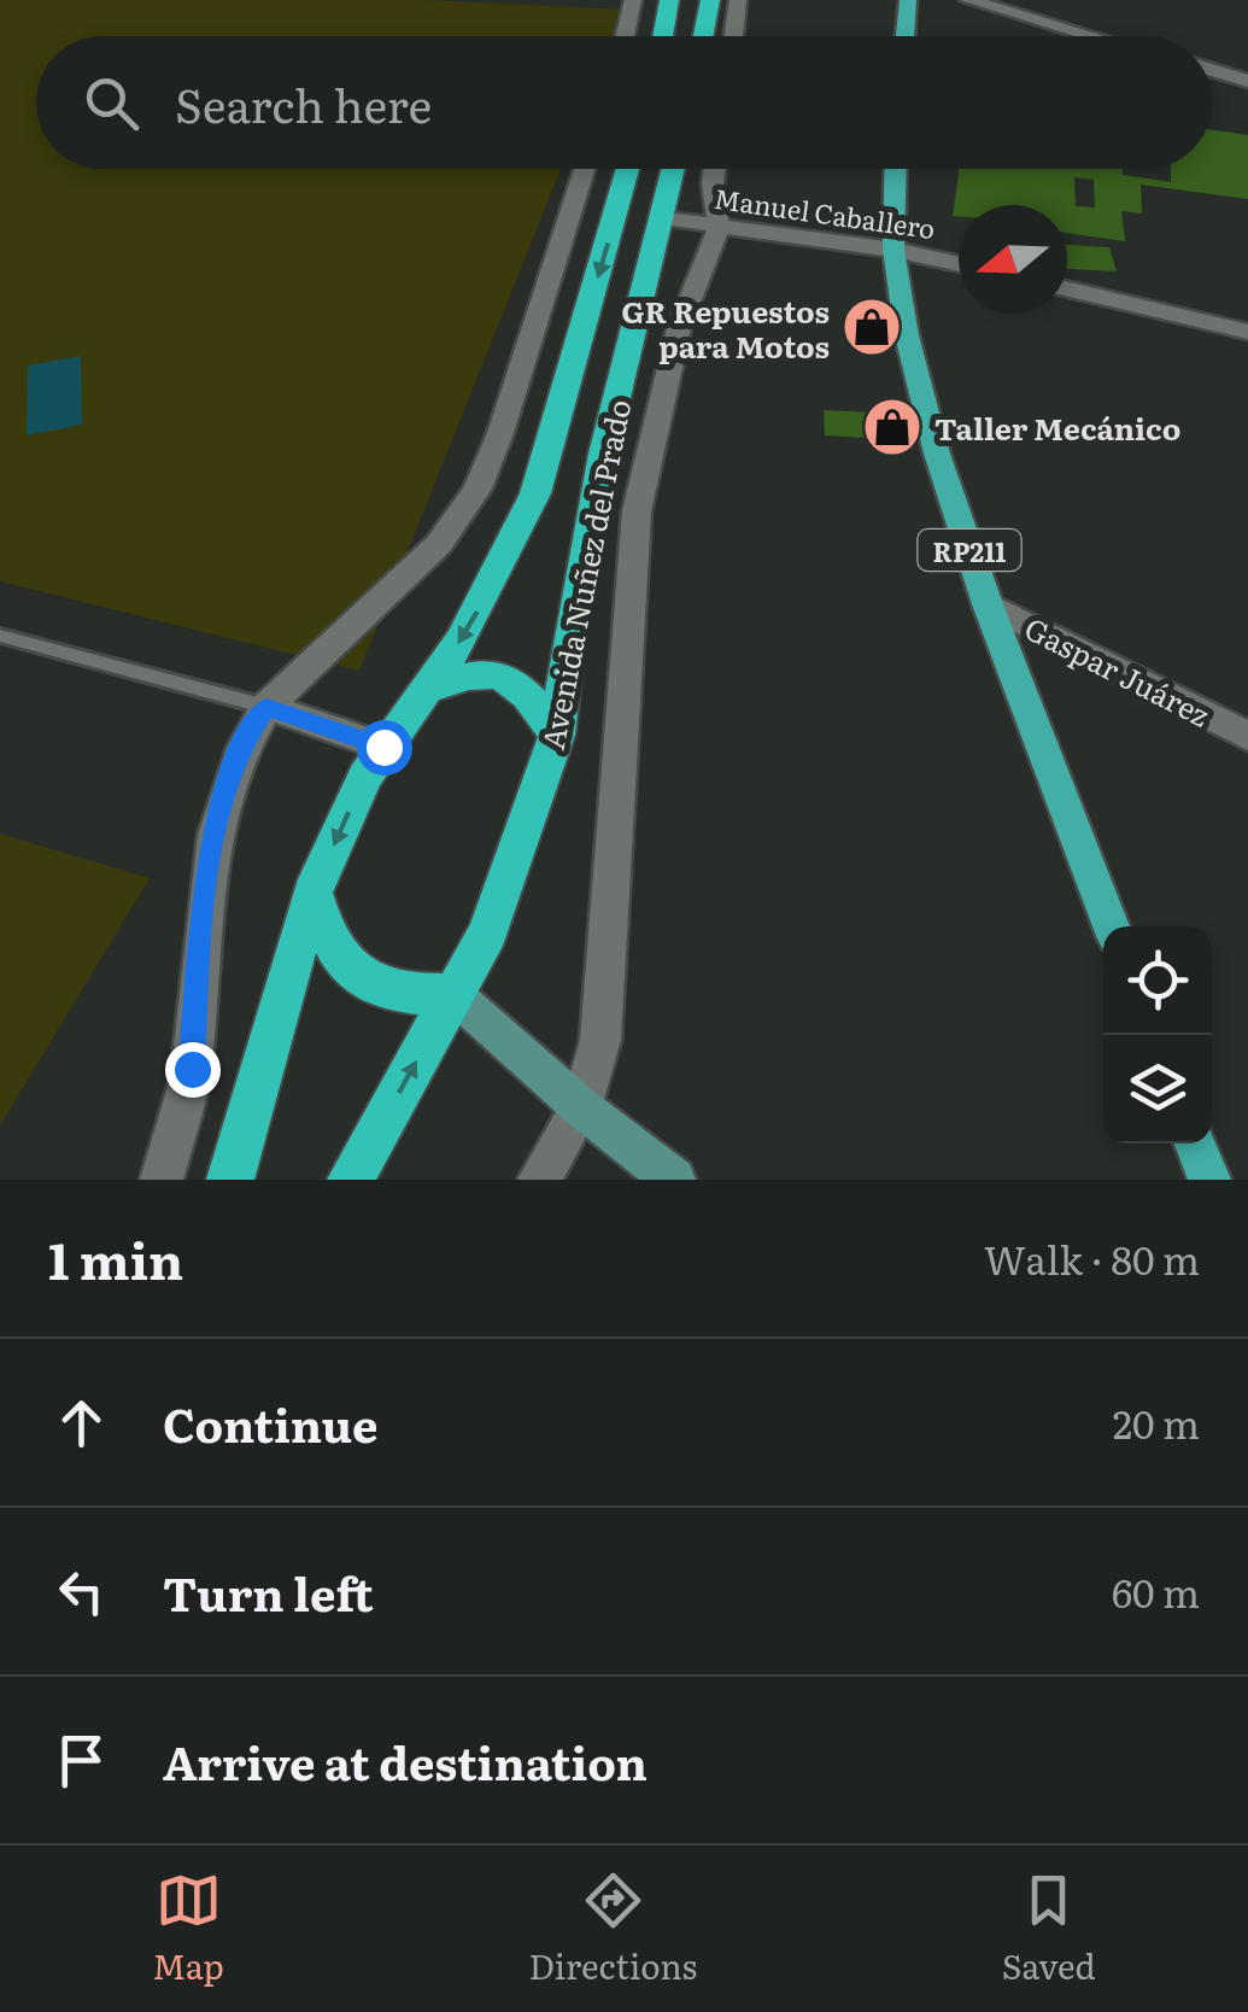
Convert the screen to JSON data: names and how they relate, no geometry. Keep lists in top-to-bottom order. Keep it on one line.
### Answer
{"streets":{"highway":["Avenida Nuñez del Prado"],"main road":["RP211"],"street":["Manuel Caballero","Gaspar Juárez"]},"crossings":[["Manuel Caballero","RP211"],["Manuel Caballero","Avenida Nuñez del Prado"],["RP211","Gaspar Juárez"]],"places":{"shop":["GR Repuestos para Motos","Taller Mecánico"]},"north":"left","page":{"search":"Search here","heading":["1 min","Walk · 80 m"],"list":[["Continue","20 m"],["Turn left","60 m"],"Arrive at destination"],"nav":["Map","Directions","Saved"]}}
